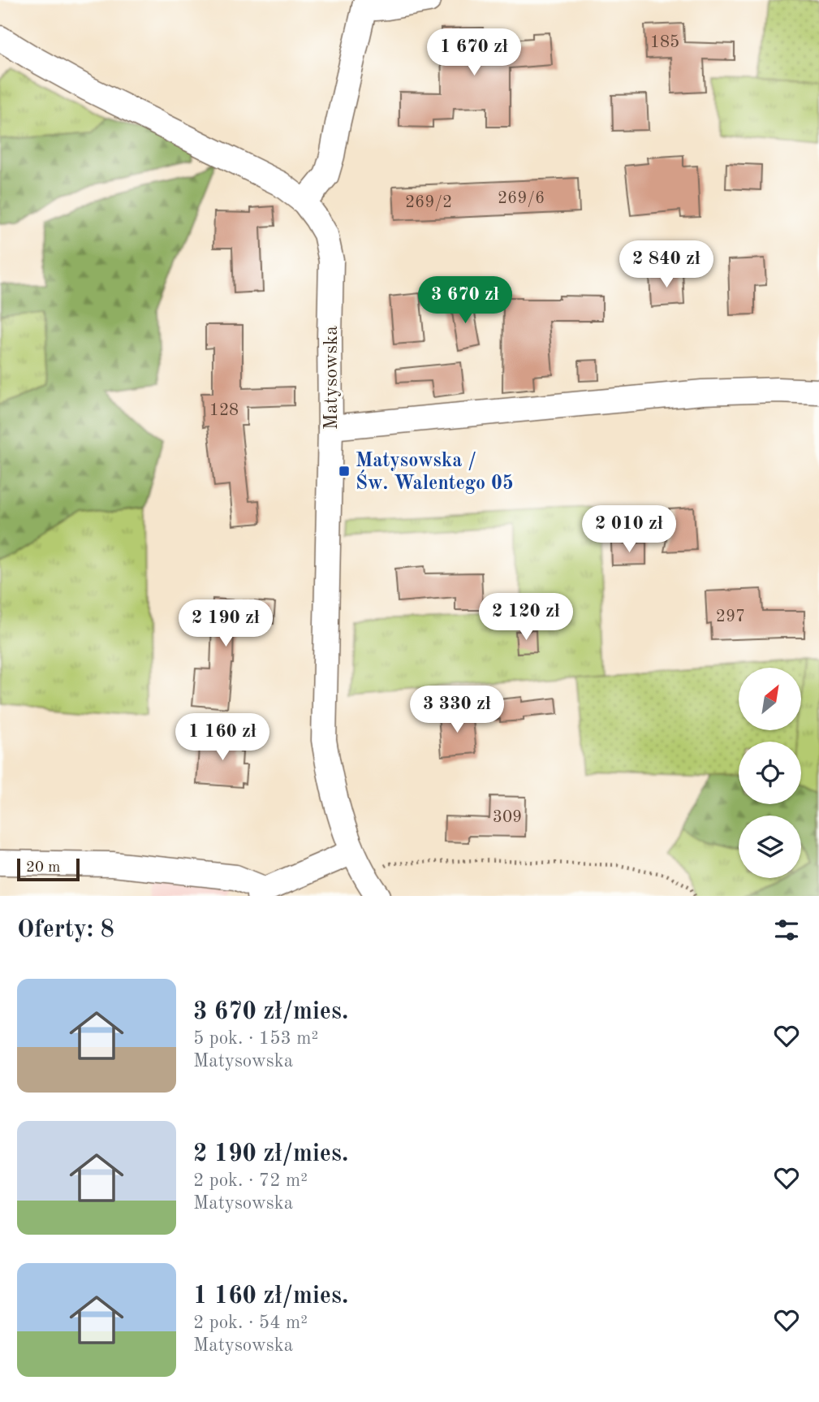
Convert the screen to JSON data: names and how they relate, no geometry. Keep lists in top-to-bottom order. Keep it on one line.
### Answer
{"streets":{"street":["Matysowska"]},"places":{"transit":["Matysowska / Św. Walentego 05"]},"house_numbers":["185","269/6","269/2","128","297","309"],"scale_bar":"20 m","north":"top right","page":{"price":["1 670 zł","2 840 zł","3 670 zł","2 010 zł","2 120 zł","2 190 zł","3 330 zł","1 160 zł"],"scale":"20 m","heading":"Oferty: 8","list":[{"name":"3 670 zł/mies.","note":"5 pok. · 153 m² · Matysowska"},{"name":"2 190 zł/mies.","note":"2 pok. · 72 m² · Matysowska"},{"name":"1 160 zł/mies.","note":"2 pok. · 54 m² · Matysowska"}]}}
